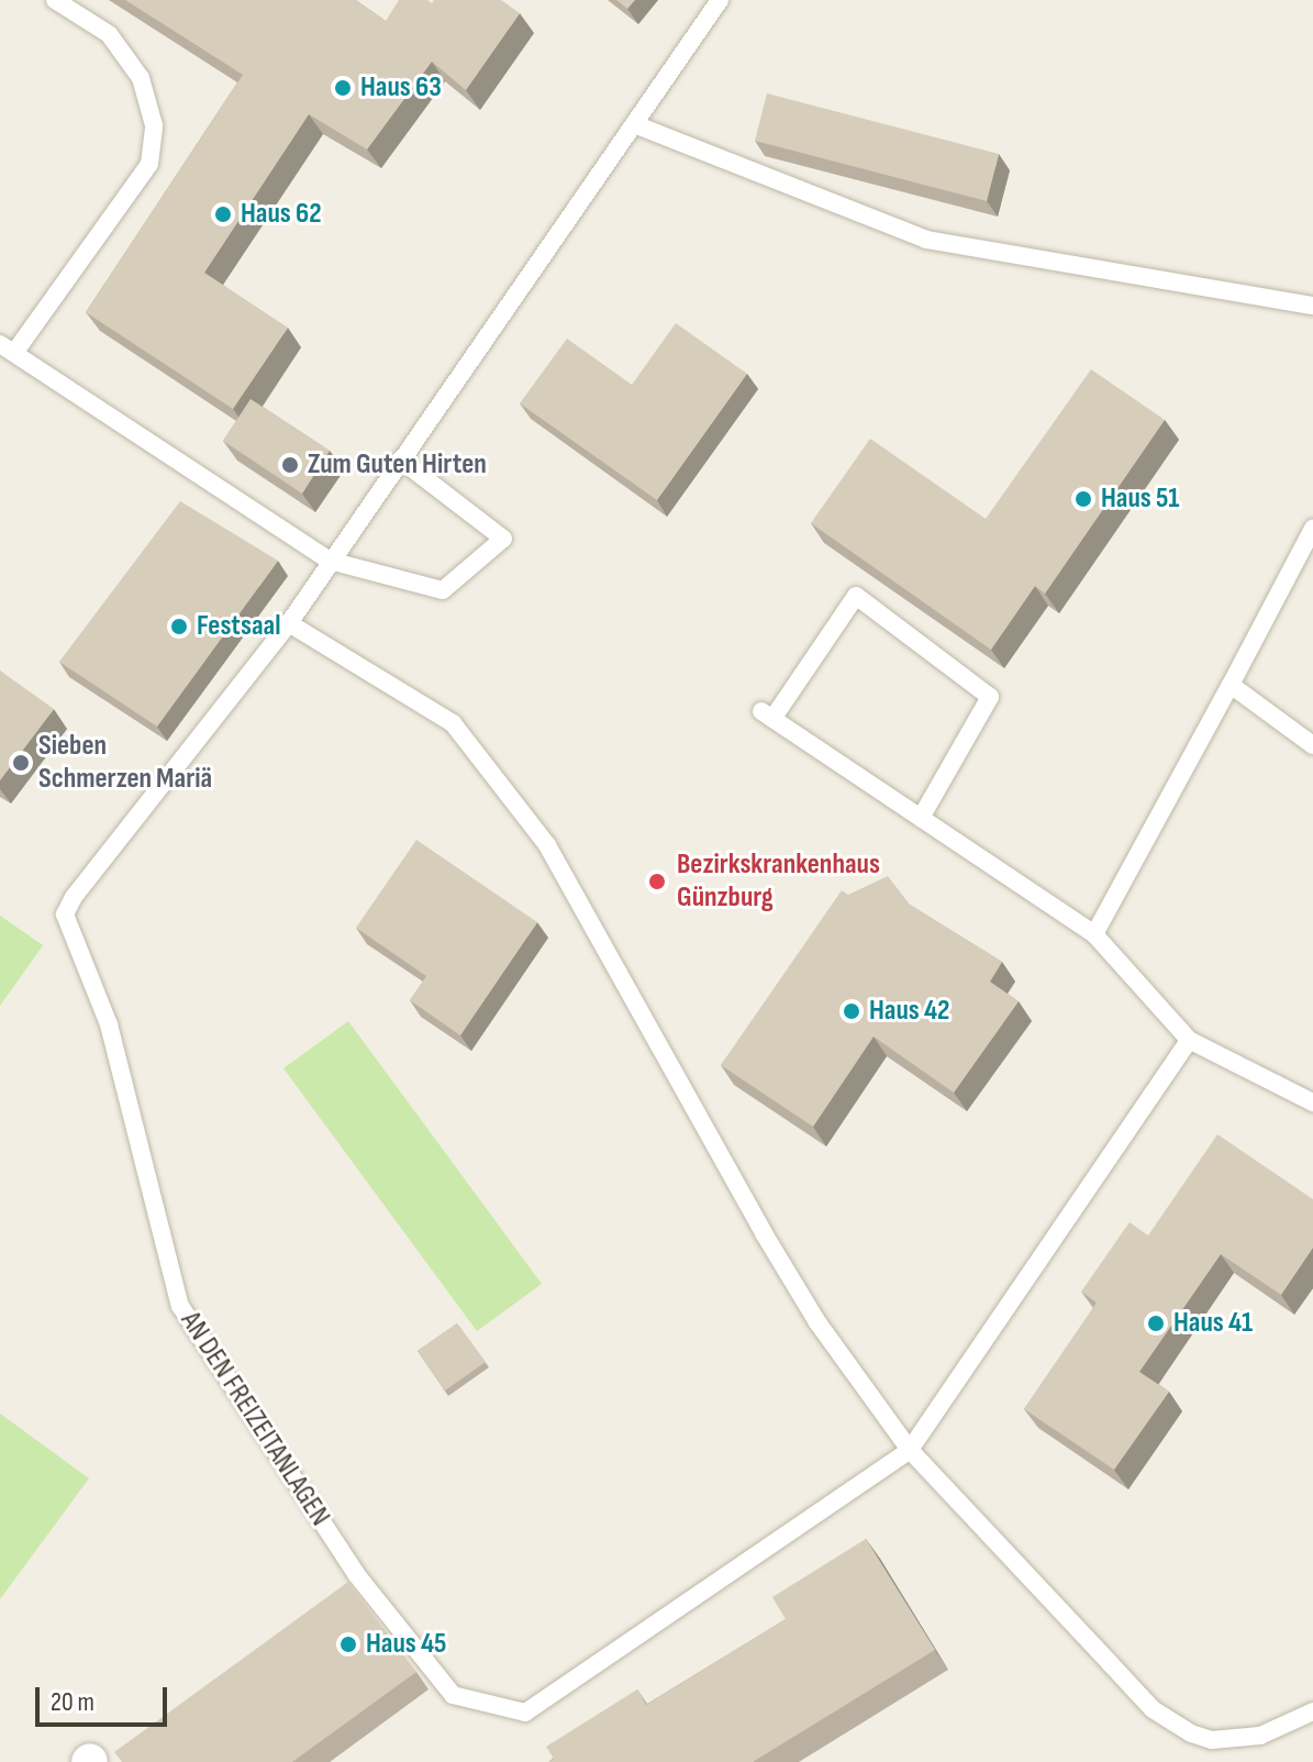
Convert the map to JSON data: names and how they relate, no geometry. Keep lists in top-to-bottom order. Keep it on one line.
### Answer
{"streets":{"lane":["AN DEN FREIZEITANLAGEN"]},"places":["Haus 63","Haus 62","Zum Guten Hirten","Haus 51","Festsaal","Sieben Schmerzen Mariä","Bezirkskrankenhaus Günzburg","Haus 42","Haus 41","Haus 45"],"scale_bar":"20 m"}
